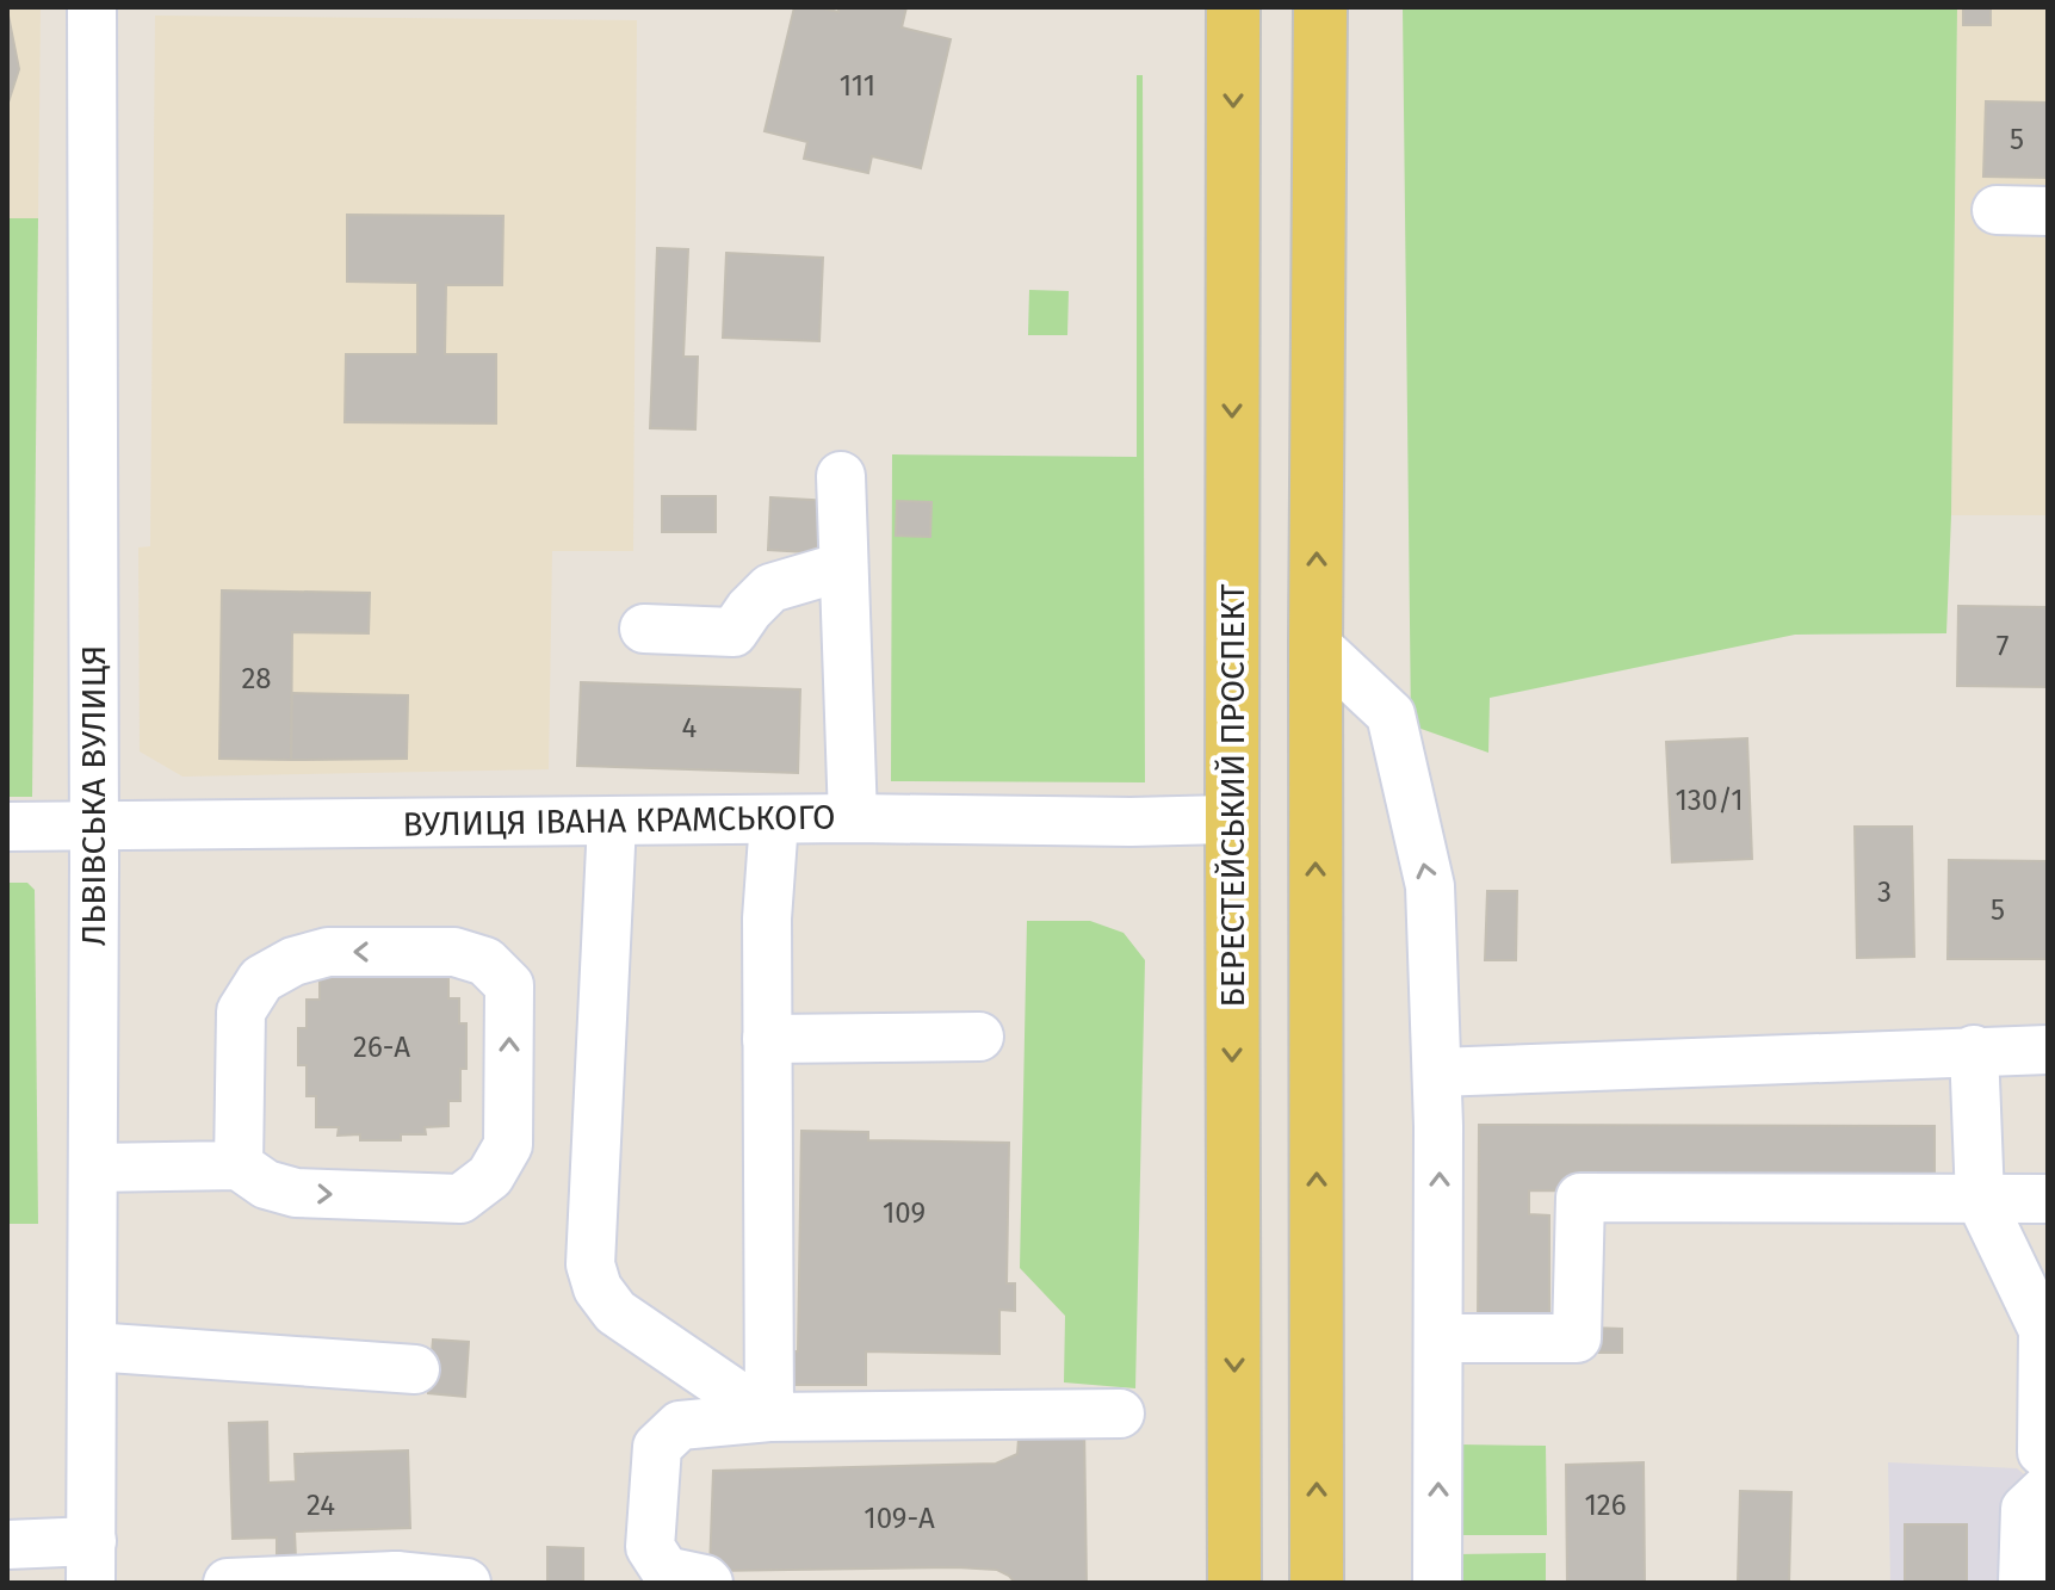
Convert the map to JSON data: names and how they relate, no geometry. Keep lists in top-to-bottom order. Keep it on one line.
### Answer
{"streets":{"main road":["БЕРЕСТЕЙСЬКИЙ ПРОСПЕКТ"],"street":["ЛЬВІВСЬКА ВУЛИЦЯ","ВУЛИЦЯ ІВАНА КРАМСЬКОГО"]},"crossings":[["ЛЬВІВСЬКА ВУЛИЦЯ","ВУЛИЦЯ ІВАНА КРАМСЬКОГО"],["БЕРЕСТЕЙСЬКИЙ ПРОСПЕКТ","ВУЛИЦЯ ІВАНА КРАМСЬКОГО"]],"house_numbers":["111","5","7","28","4","130/1","3","5","26-А","109","24","126","109-А"]}
